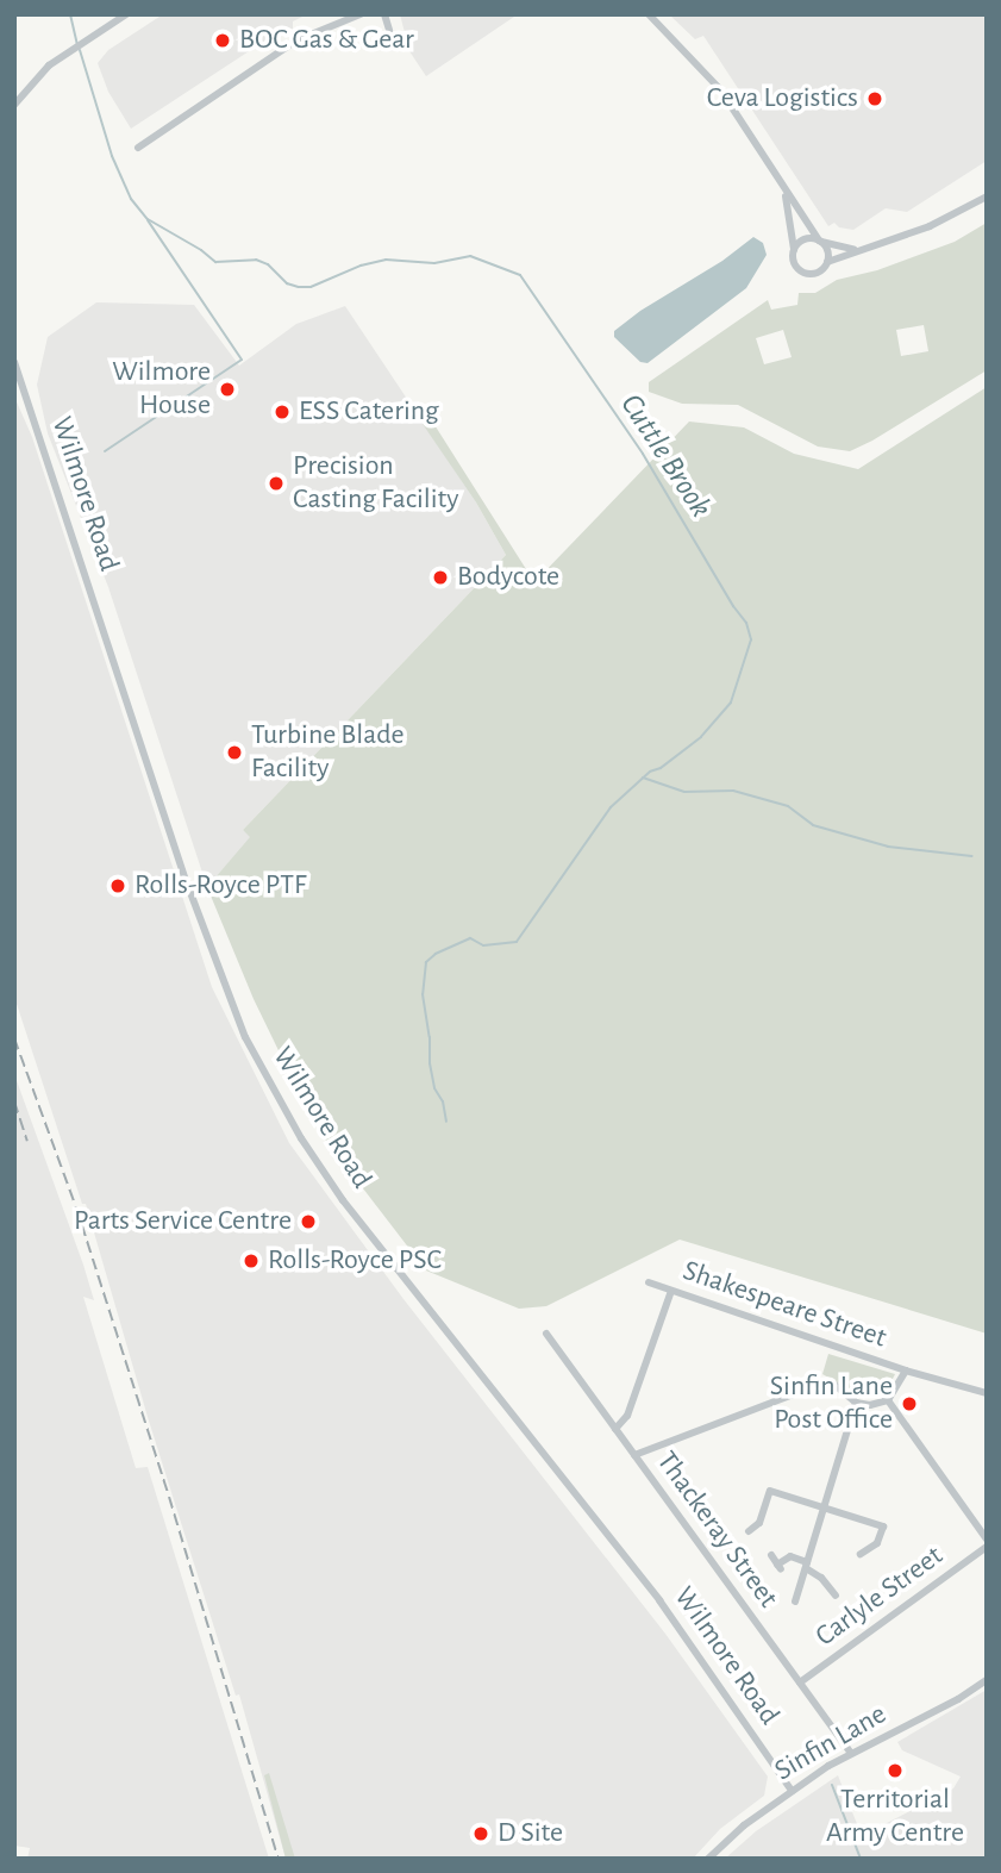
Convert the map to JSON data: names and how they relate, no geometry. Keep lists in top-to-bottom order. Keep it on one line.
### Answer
{"streets":{"street":["Wilmore Road","Shakespeare Street","Thackeray Street","Carlyle Street","Sinfin Lane"]},"crossings":[["Wilmore Road","Sinfin Lane"],["Shakespeare Street","Thackeray Street"],["Thackeray Street","Carlyle Street"],["Thackeray Street","Sinfin Lane"]],"water":["Cuttle Brook"],"places":["BOC Gas & Gear","Ceva Logistics","Wilmore House","ESS Catering","Precision Casting Facility","Bodycote","Turbine Blade Facility","Rolls-Royce PTF","Parts Service Centre","Rolls-Royce PSC","Sinfin Lane Post Office","Territorial Army Centre","D Site"]}
